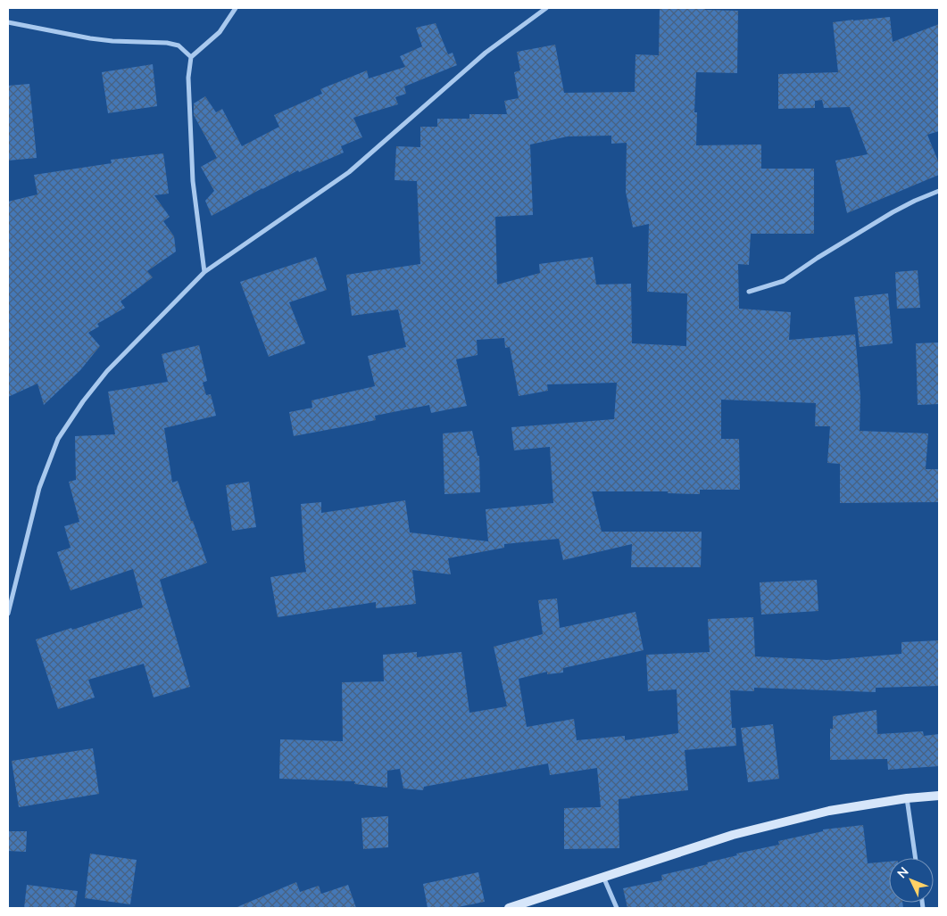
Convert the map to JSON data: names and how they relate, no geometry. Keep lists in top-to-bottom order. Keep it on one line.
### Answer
{"north":"top left"}
